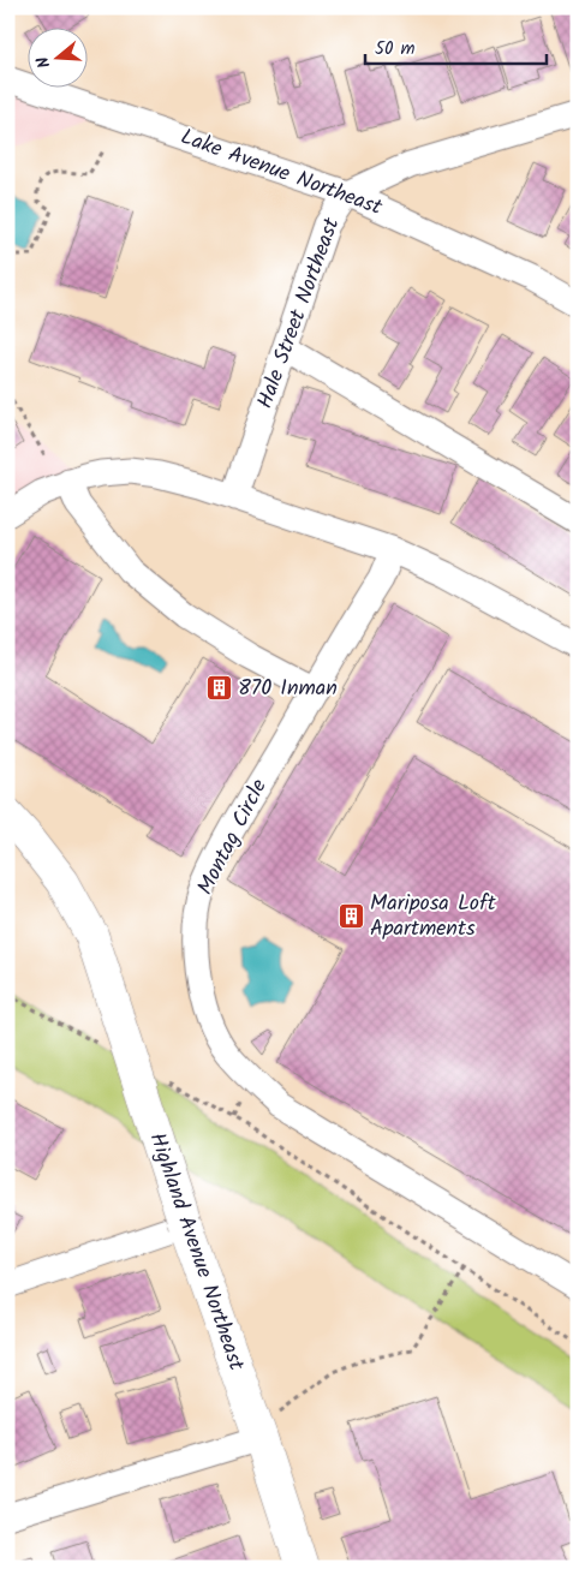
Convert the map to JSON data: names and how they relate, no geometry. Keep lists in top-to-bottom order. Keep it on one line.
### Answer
{"streets":{"main road":["Highland Avenue Northeast"],"street":["Lake Avenue Northeast","Hale Street Northeast","Montag Circle"]},"crossings":[["Lake Avenue Northeast","Hale Street Northeast"]],"places":{"building":["870 Inman","Mariposa Loft Apartments"]},"scale_bar":"50 m","north":"left"}
